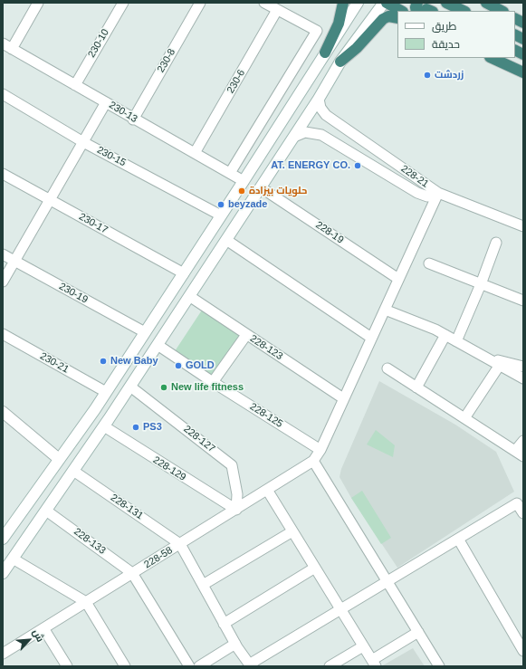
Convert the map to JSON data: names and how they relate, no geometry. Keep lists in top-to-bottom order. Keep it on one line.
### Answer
{"streets":{"street":["230-10","230-8","230-6","230-13","230-15","228-21","230-17","228-19","230-19","228-123","230-21","228-125","228-127","228-129","228-131","228-133","228-58"]},"crossings":[["230-10","230-13"],["230-8","230-13"],["230-6","230-13"],["228-127","228-129"],["228-127","228-58"],["228-129","228-58"],["228-131","228-58"],["228-133","228-58"]],"places":["زردشت","AT. ENERGY CO.","حلويات بيزادة","beyzade","New Baby","GOLD","New life fitness","PS3"],"legend":["طريق","حديقة"],"north":"top right"}
